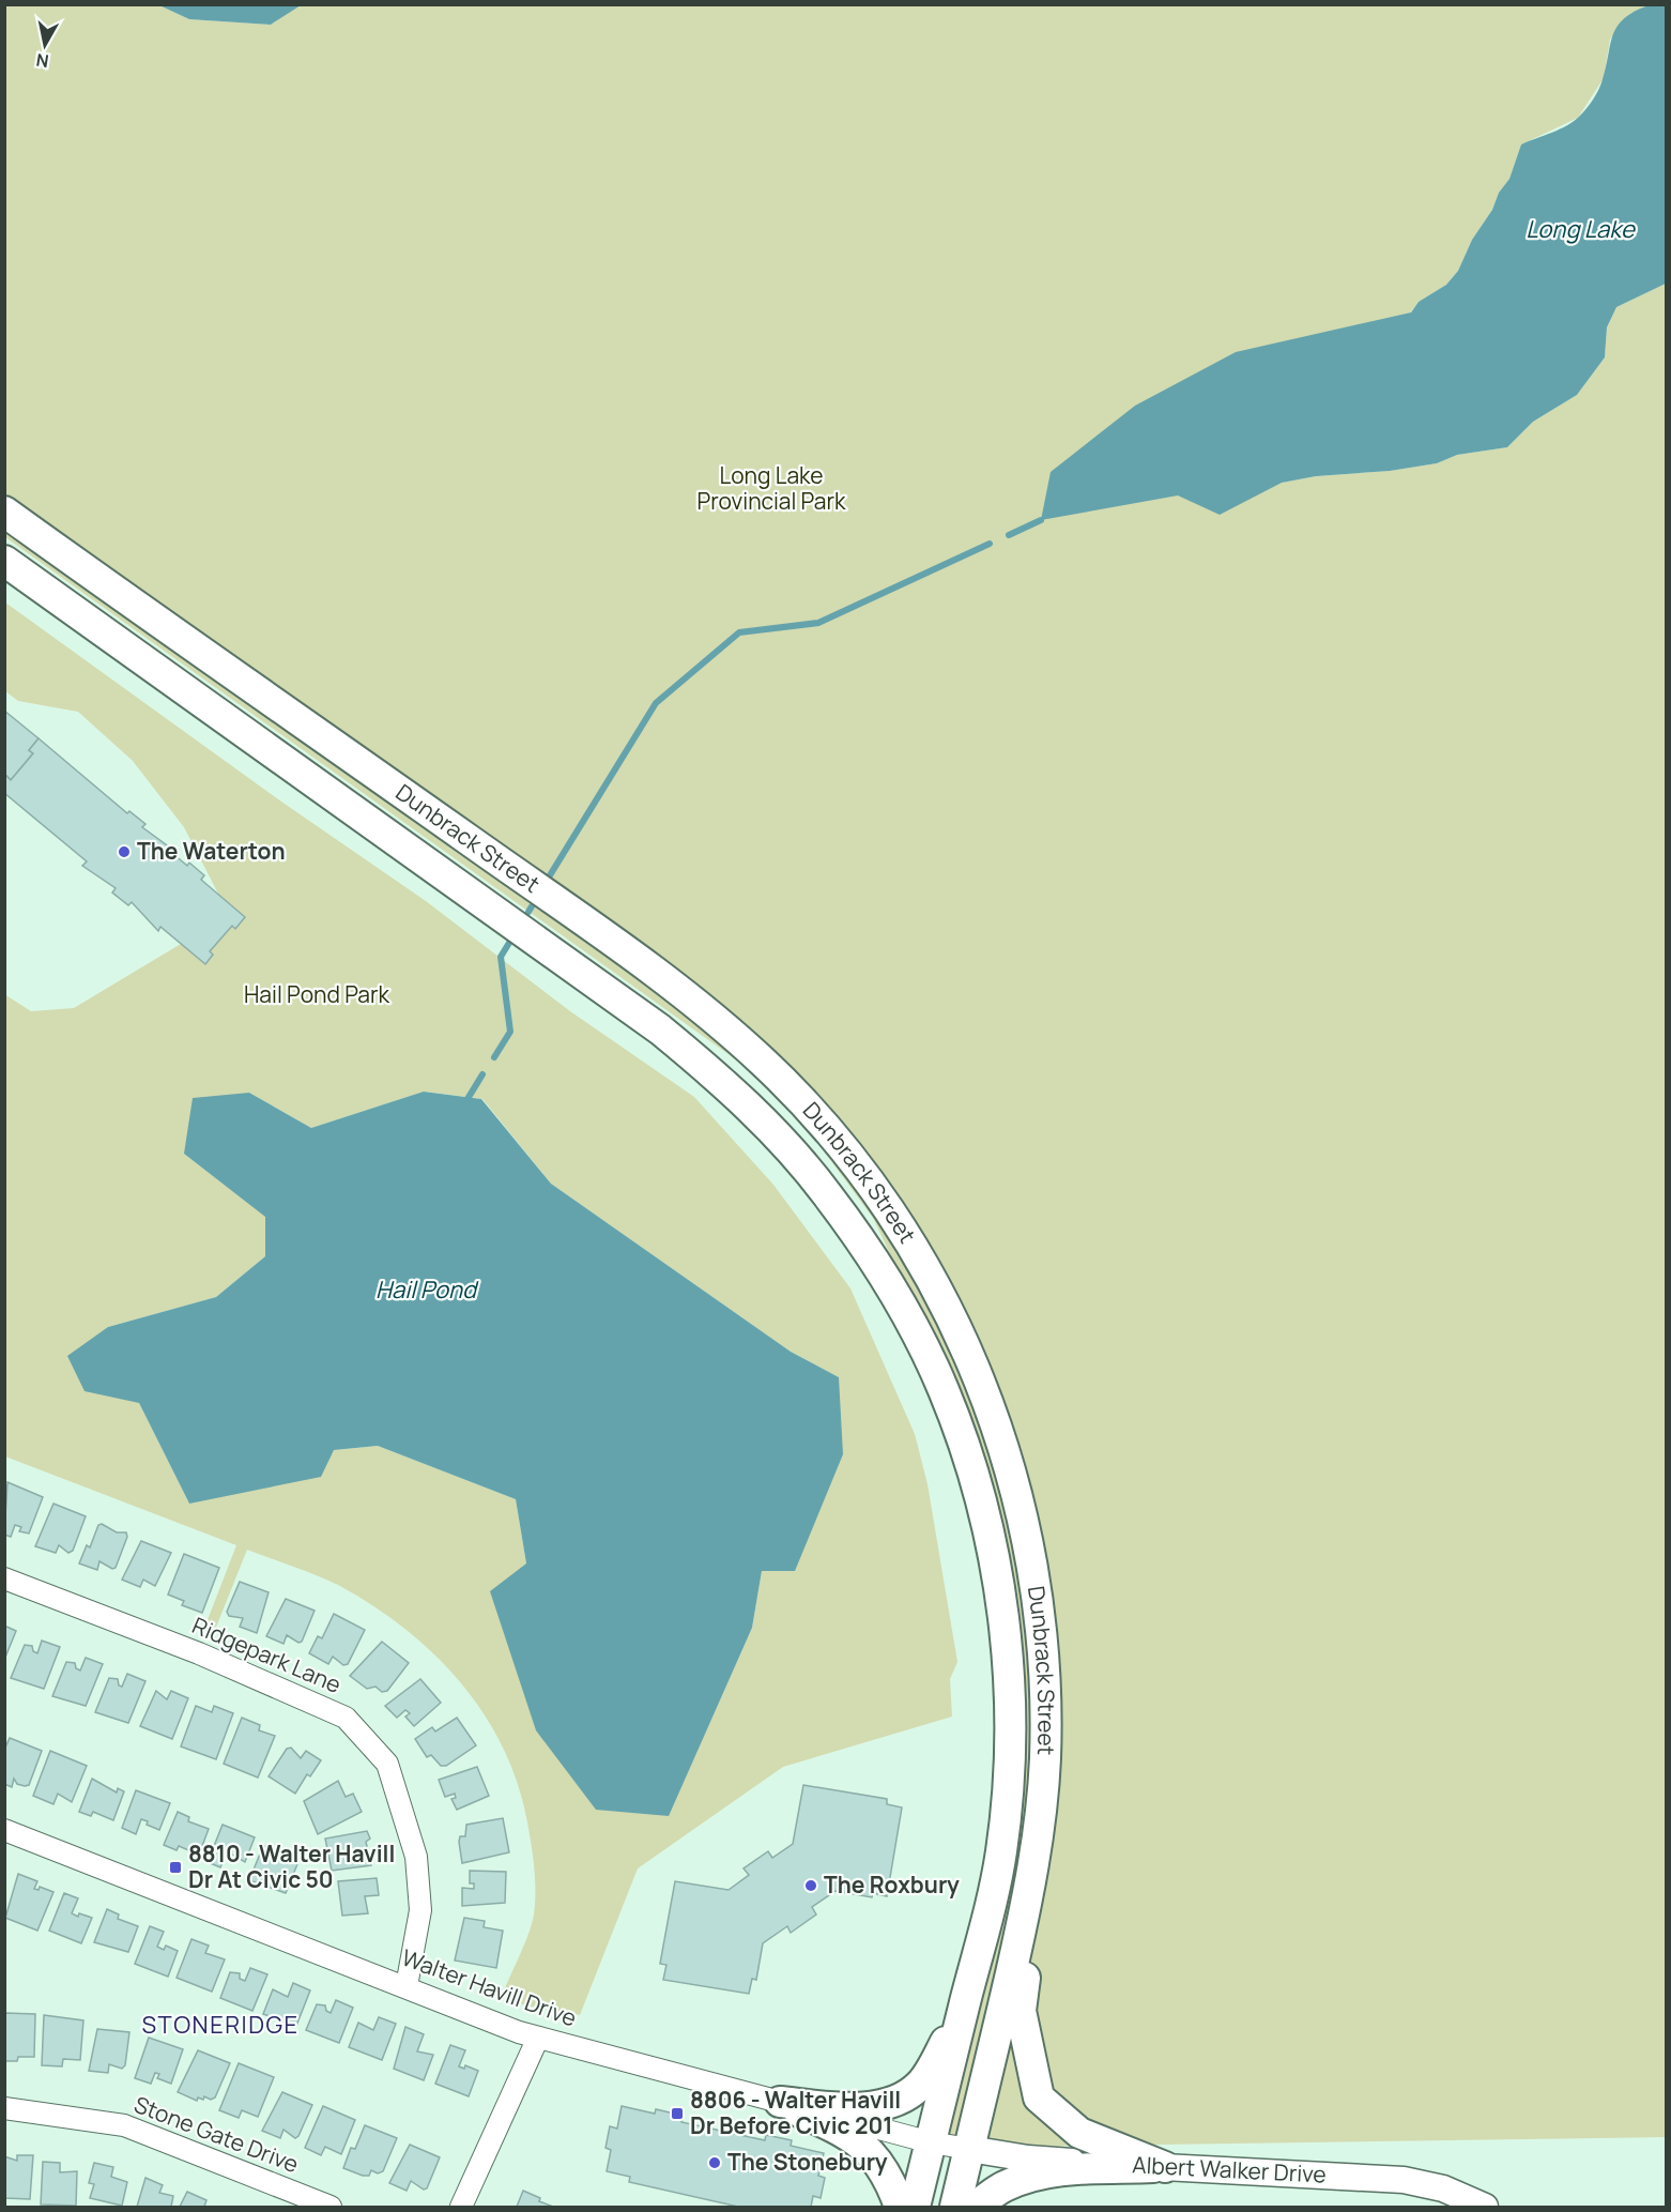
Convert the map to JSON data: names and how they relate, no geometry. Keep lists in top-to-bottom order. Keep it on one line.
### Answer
{"streets":{"main road":["Dunbrack Street"],"street":["Ridgepark Lane","Walter Havill Drive","Stone Gate Drive","Albert Walker Drive"]},"crossings":[["Dunbrack Street","Walter Havill Drive"],["Dunbrack Street","Albert Walker Drive"],["Ridgepark Lane","Walter Havill Drive"],["Walter Havill Drive","Albert Walker Drive"]],"districts":["STONERIDGE"],"water":["Long Lake","Hail Pond"],"parks":["Long Lake Provincial Park","Hail Pond Park"],"places":{"other":["The Waterton","The Roxbury","The Stonebury"],"transit":["8810 - Walter Havill Dr At Civic 50","8806 - Walter Havill Dr Before Civic 201"]},"north":"bottom"}
